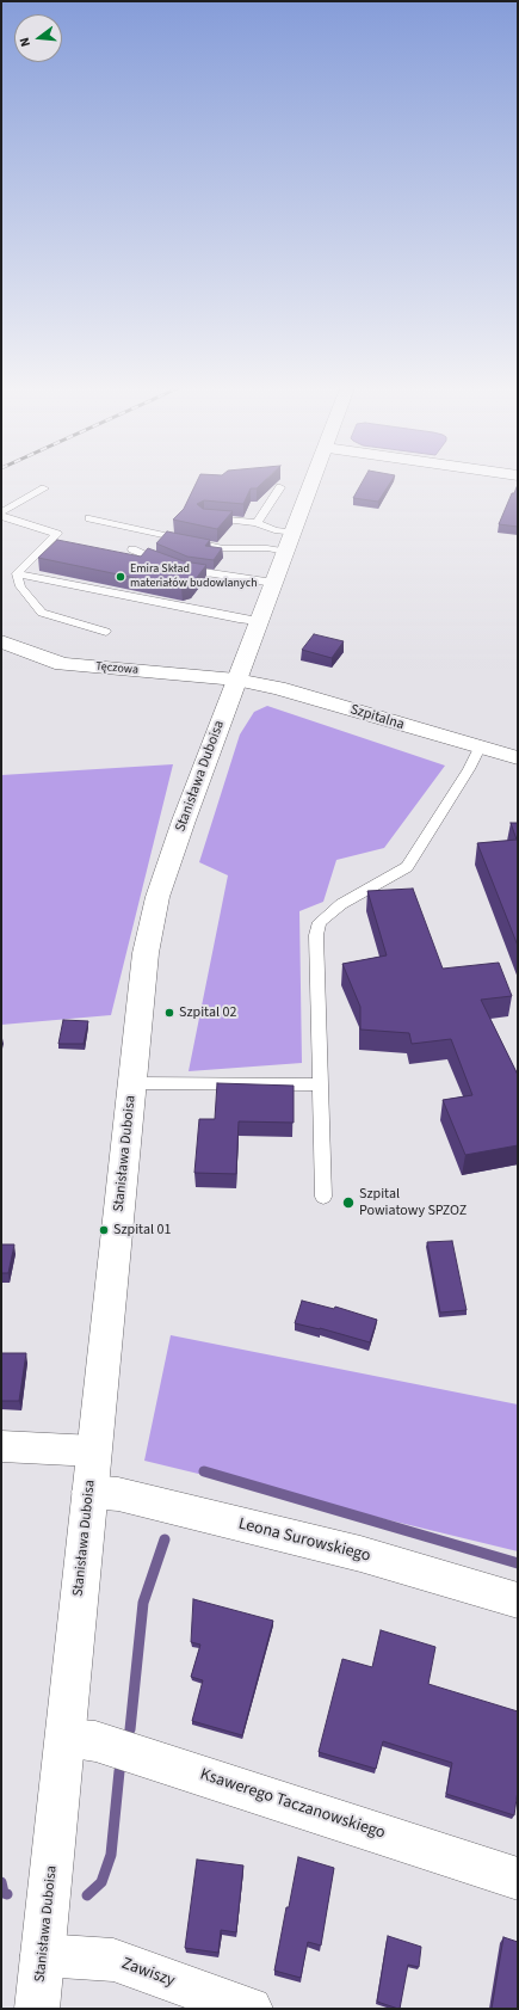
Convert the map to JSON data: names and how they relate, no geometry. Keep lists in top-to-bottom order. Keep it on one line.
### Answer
{"streets":{"street":["Tęczowa","Szpitalna","Stanisława Duboisa","Leona Surowskiego","Ksawerego Taczanowskiego","Zawiszy"]},"crossings":[["Tęczowa","Szpitalna"],["Tęczowa","Stanisława Duboisa"],["Szpitalna","Stanisława Duboisa"],["Stanisława Duboisa","Leona Surowskiego"],["Stanisława Duboisa","Ksawerego Taczanowskiego"],["Stanisława Duboisa","Zawiszy"]],"places":["Emira Skład materiałów budowlanych","Szpital 02","Szpital Powiatowy SPZOZ","Szpital 01"],"north":"left"}
